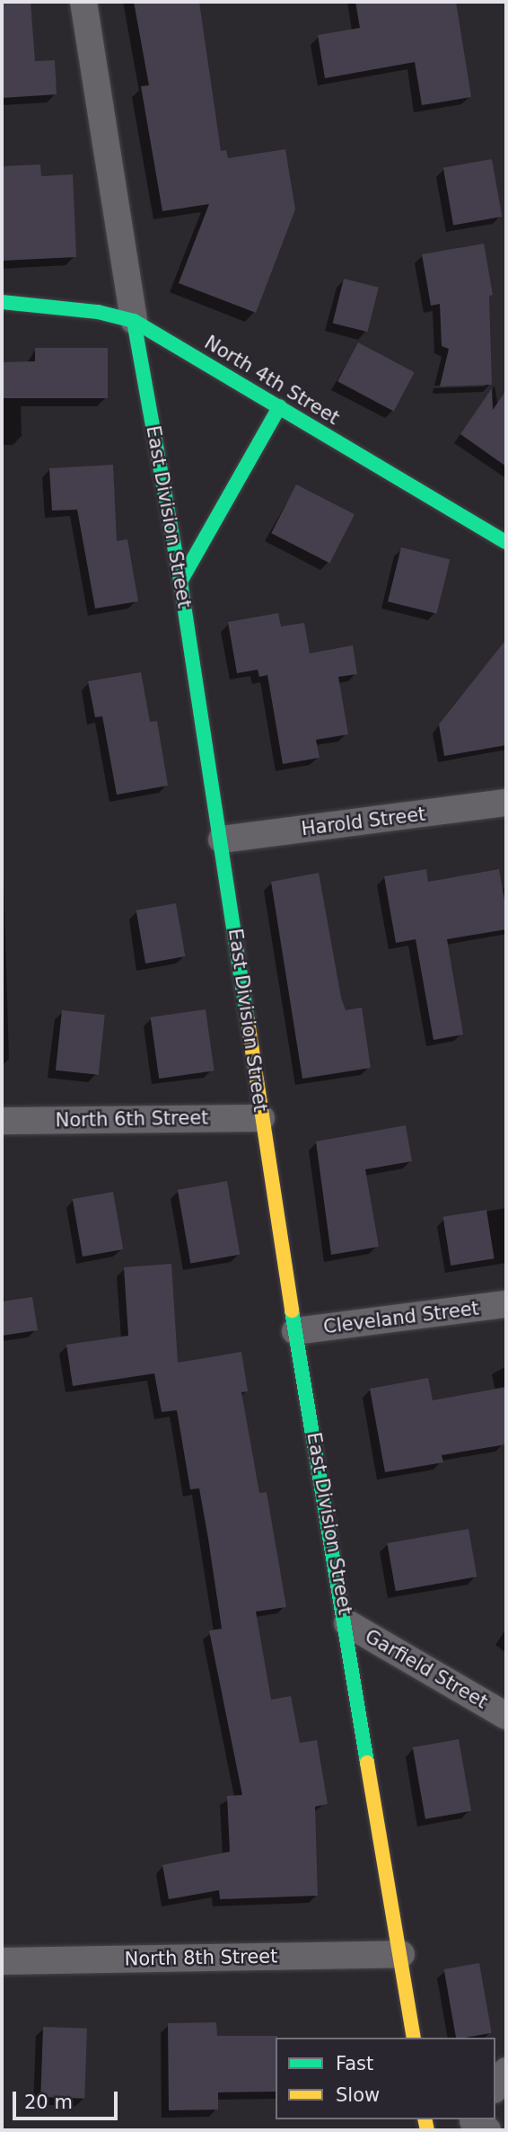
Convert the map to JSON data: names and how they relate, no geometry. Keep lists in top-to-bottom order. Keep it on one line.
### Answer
{"streets":{"street":["North 4th Street","East Division Street","Harold Street","North 6th Street","Cleveland Street","Garfield Street","North 8th Street"]},"crossings":[["North 4th Street","East Division Street"],["East Division Street","Harold Street"],["East Division Street","North 6th Street"],["East Division Street","Cleveland Street"],["East Division Street","Garfield Street"],["East Division Street","North 8th Street"]],"legend":["Fast","Slow"],"scale_bar":"20 m"}
